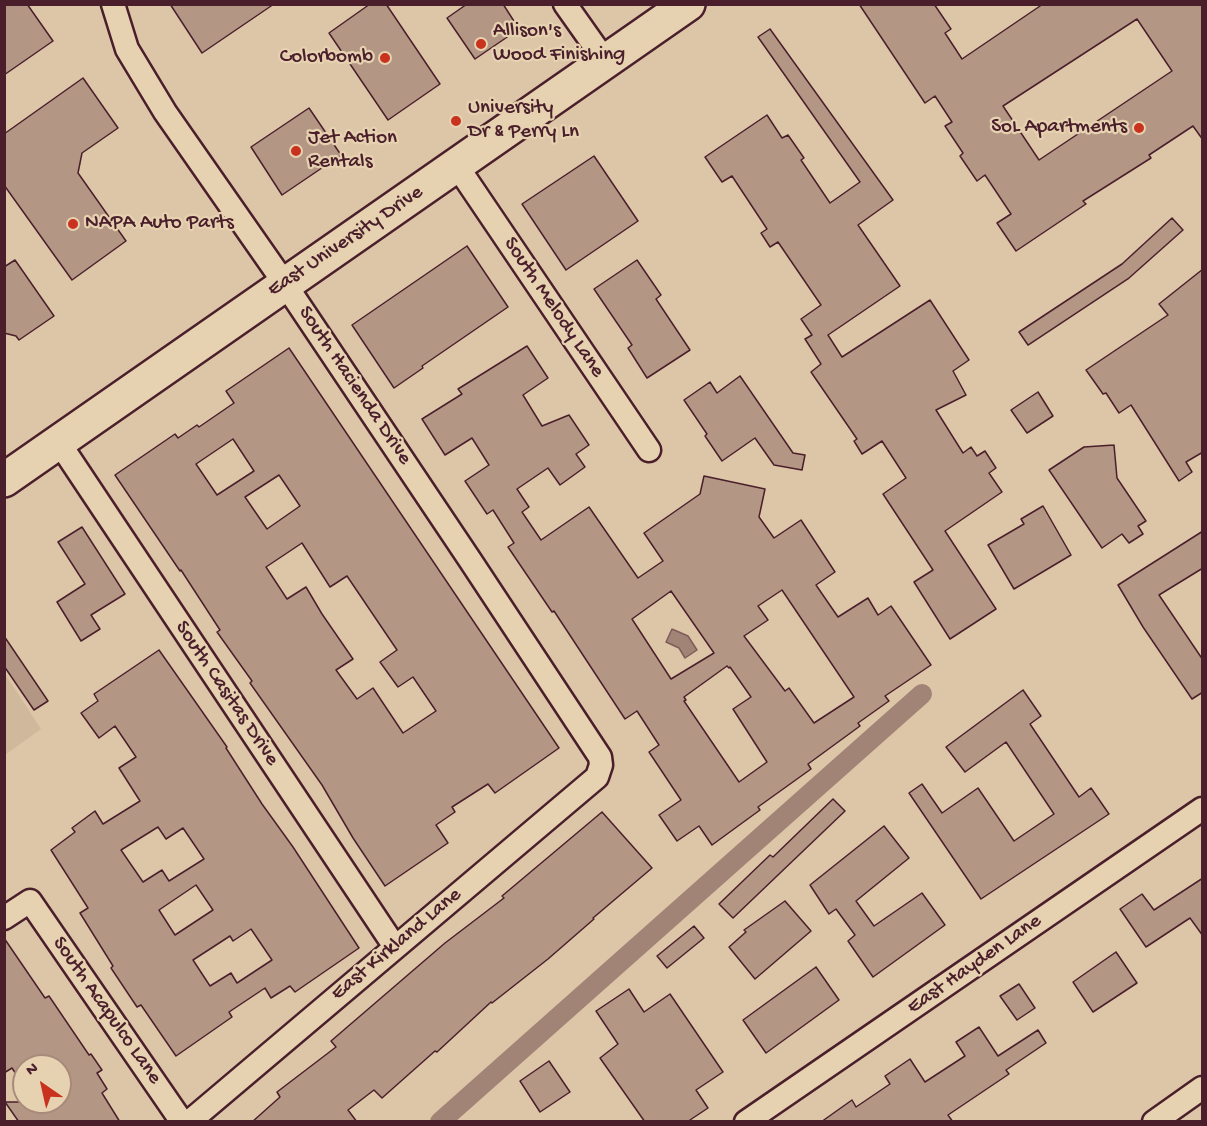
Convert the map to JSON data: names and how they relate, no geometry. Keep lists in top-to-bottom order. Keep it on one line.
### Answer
{"streets":{"main road":["East University Drive"],"street":["South Melody Lane","South Hacienda Drive","South Casitas Drive","East Kirkland Lane","East Hayden Lane","South Acapulco Lane"]},"crossings":[["East University Drive","South Melody Lane"],["East University Drive","South Hacienda Drive"],["East University Drive","South Casitas Drive"],["South Hacienda Drive","East Kirkland Lane"],["South Casitas Drive","East Kirkland Lane"]],"places":["Allison's Wood Finishing","Colorbomb","University Dr & Perry Ln","SoL Apartments","Jet Action Rentals","NAPA Auto Parts"],"north":"top left"}
